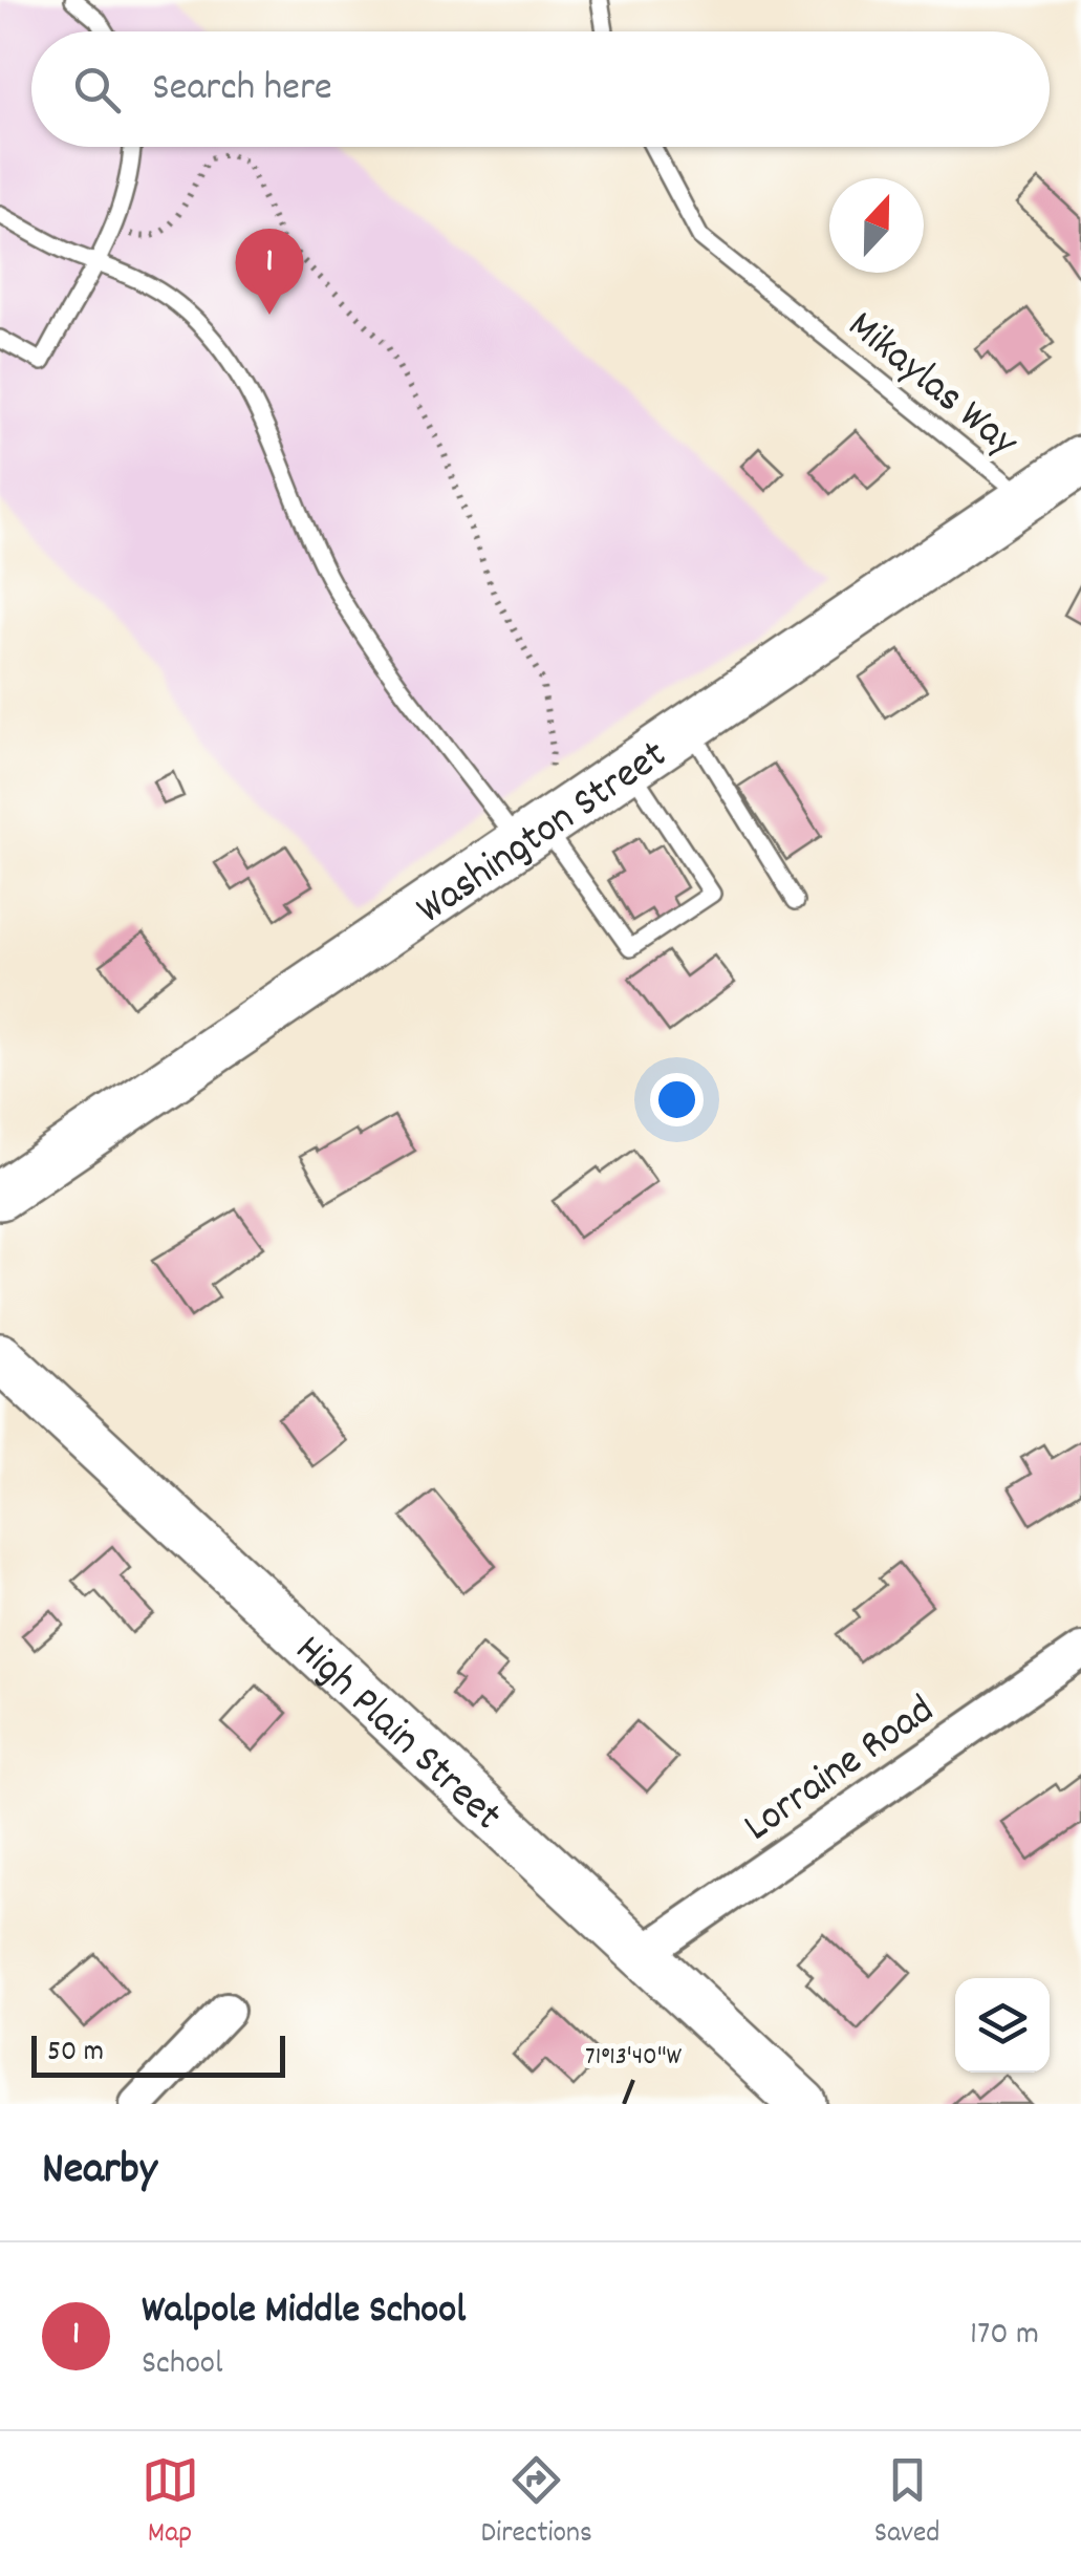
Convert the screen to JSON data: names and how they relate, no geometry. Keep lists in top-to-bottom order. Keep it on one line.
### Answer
{"streets":{"main road":["Washington Street","High Plain Street"],"street":["Lorraine Road"],"lane":["Mikaylas Way"]},"crossings":[["Mikaylas Way","Washington Street"],["High Plain Street","Lorraine Road"]],"scale_bar":"50 m","north":"top","page":{"search":"Search here","pins":"1","scale":"50 m","heading":"Nearby","list":[{"mark":"1","name":"Walpole Middle School","note":"School","value":"170 m"}],"nav":["Map","Directions","Saved"]},"coordinates":["71°13'40\"W"]}
